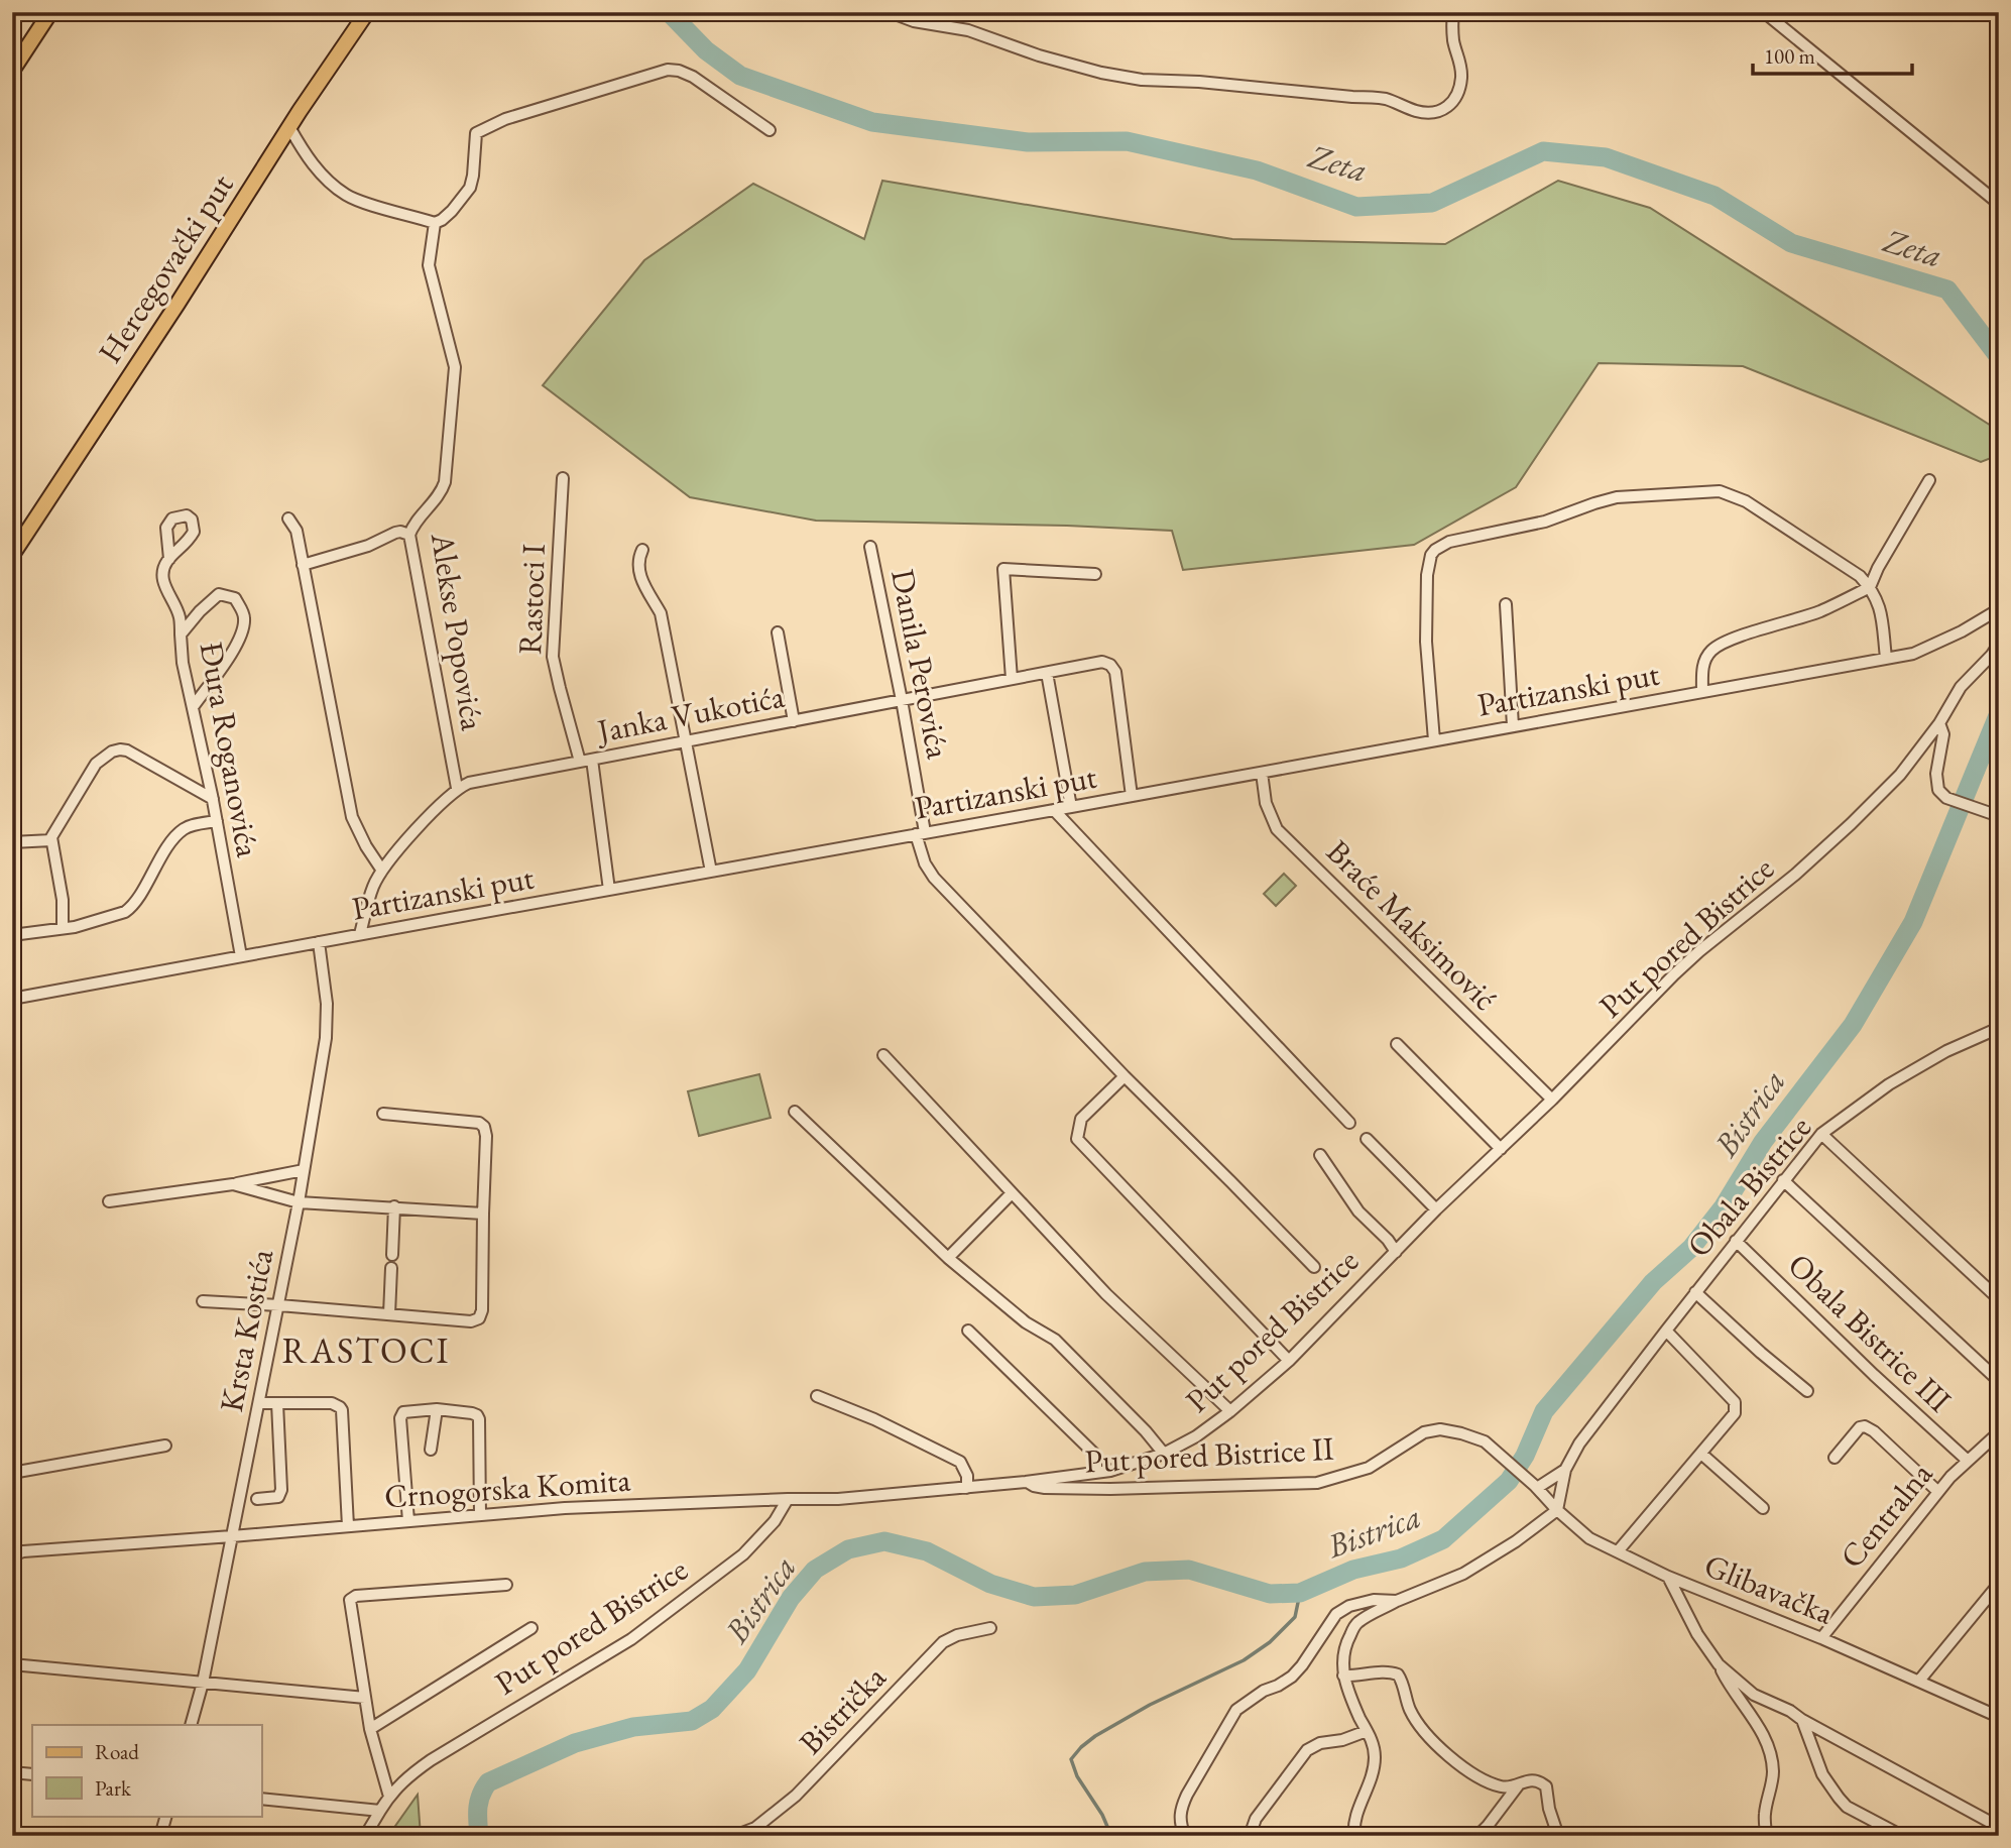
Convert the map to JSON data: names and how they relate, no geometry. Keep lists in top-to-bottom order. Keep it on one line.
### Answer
{"streets":{"main road":["Hercegovački put"],"street":["Rastoci I","Alekse Popovića","Danila Perovića","Partizanski put","Janka Vukotića","Đura Roganovića","Braće Maksimović","Put pored Bistrice","Obala Bistrice","Krsta Kostića","Obala Bistrice III","Put pored Bistrice II","Crnogorska Komita","Centralna","Glibavačka","Bistrička"]},"crossings":[["Rastoci I","Partizanski put"],["Rastoci I","Janka Vukotića"],["Alekse Popovića","Janka Vukotića"],["Danila Perovića","Partizanski put"],["Danila Perovića","Janka Vukotića"],["Partizanski put","Janka Vukotića"],["Partizanski put","Đura Roganovića"],["Partizanski put","Braće Maksimović"],["Partizanski put","Krsta Kostića"],["Braće Maksimović","Put pored Bistrice"],["Put pored Bistrice","Put pored Bistrice II"],["Put pored Bistrice","Crnogorska Komita"],["Obala Bistrice","Obala Bistrice III"],["Obala Bistrice","Glibavačka"],["Krsta Kostića","Crnogorska Komita"],["Obala Bistrice III","Centralna"],["Put pored Bistrice II","Glibavačka"],["Centralna","Glibavačka"]],"districts":["RASTOCI"],"water":["Zeta","Bistrica"],"legend":["Road","Park"],"scale_bar":"100 m"}
